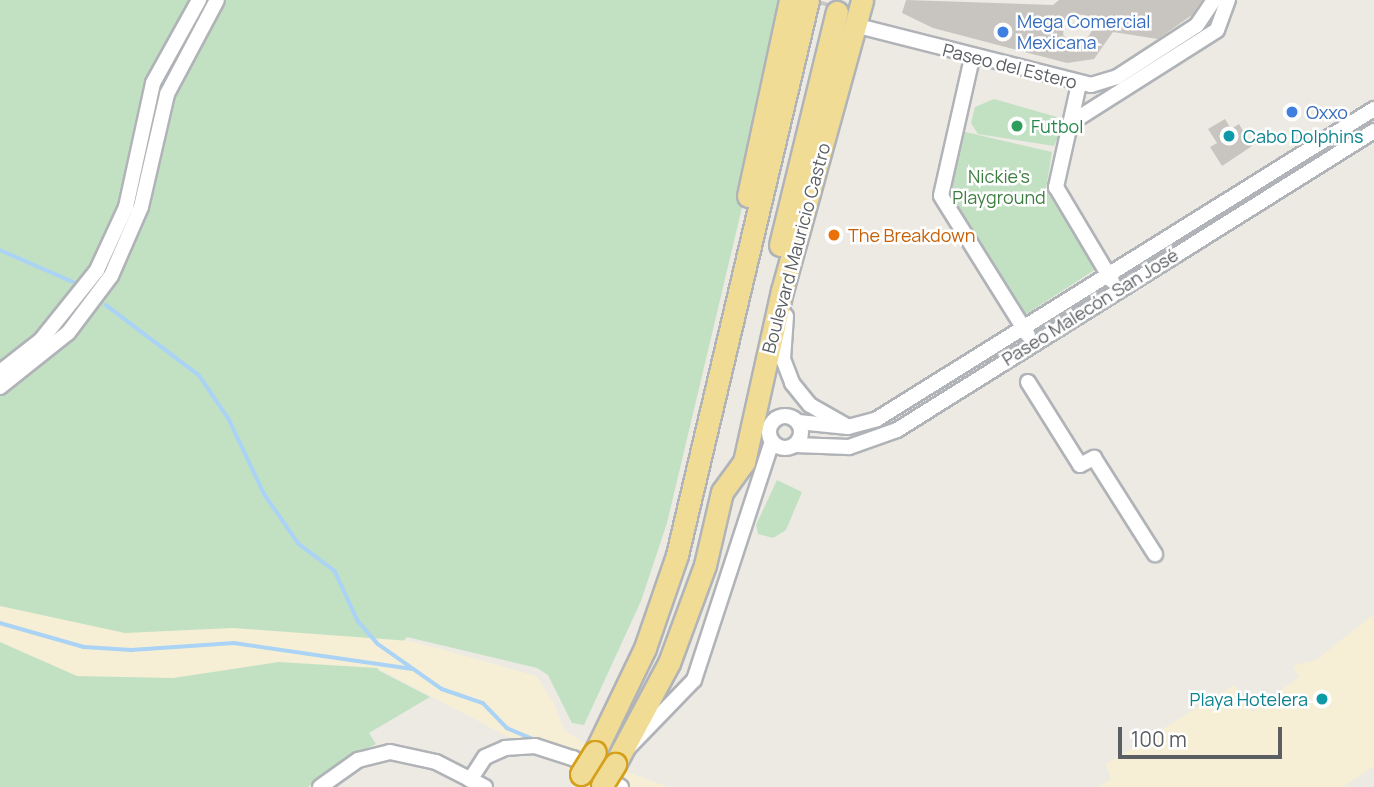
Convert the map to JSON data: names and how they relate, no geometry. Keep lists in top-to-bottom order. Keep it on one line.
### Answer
{"streets":{"highway":["Boulevard Mauricio Castro"],"street":["Paseo del Estero","Paseo Malecón San José"]},"parks":["Nickie's Playground"],"places":["Mega Comercial Mexicana","Oxxo","Futbol","Cabo Dolphins","The Breakdown","Playa Hotelera"],"scale_bar":"100 m"}
